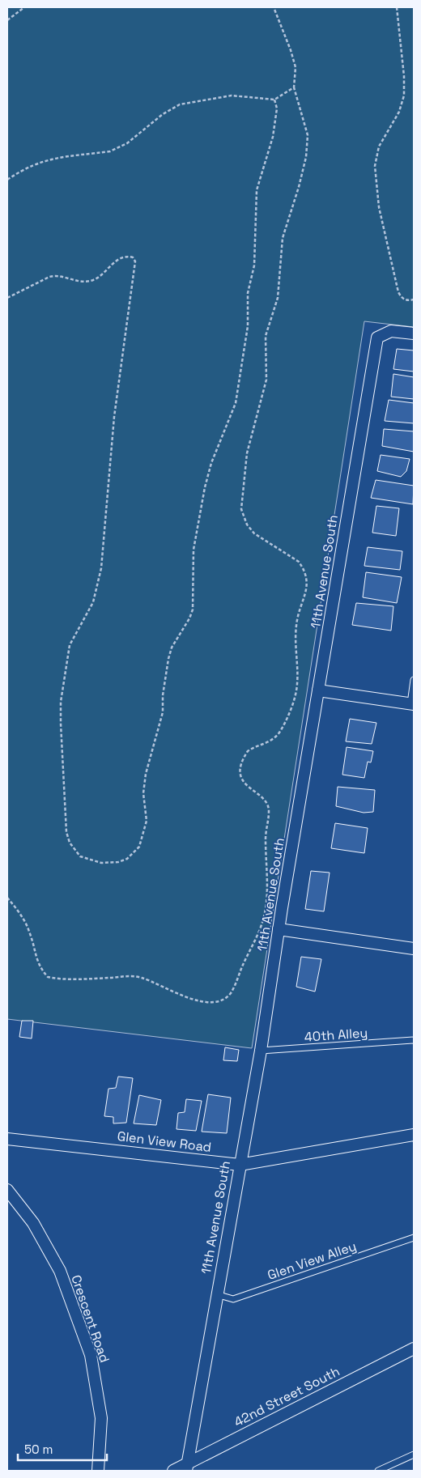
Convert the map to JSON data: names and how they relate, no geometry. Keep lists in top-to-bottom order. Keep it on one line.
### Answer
{"streets":{"street":["11th Avenue South","Glen View Road","Crescent Road","42nd Street South"],"lane":["40th Alley","Glen View Alley"]},"crossings":[["11th Avenue South","40th Alley"],["11th Avenue South","Glen View Road"],["11th Avenue South","Glen View Alley"],["11th Avenue South","42nd Street South"]],"scale_bar":"50 m"}
